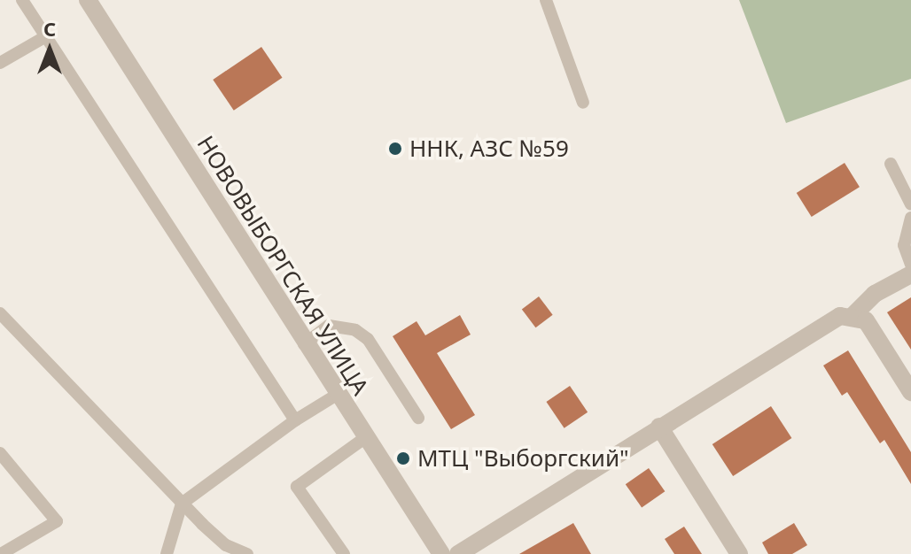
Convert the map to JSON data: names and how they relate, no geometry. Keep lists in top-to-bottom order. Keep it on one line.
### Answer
{"streets":{"street":["НОВОВЫБОРГСКАЯ УЛИЦА"]},"places":["ННК, АЗС №59","МТЦ \"Выборгский\""],"north":"top"}
